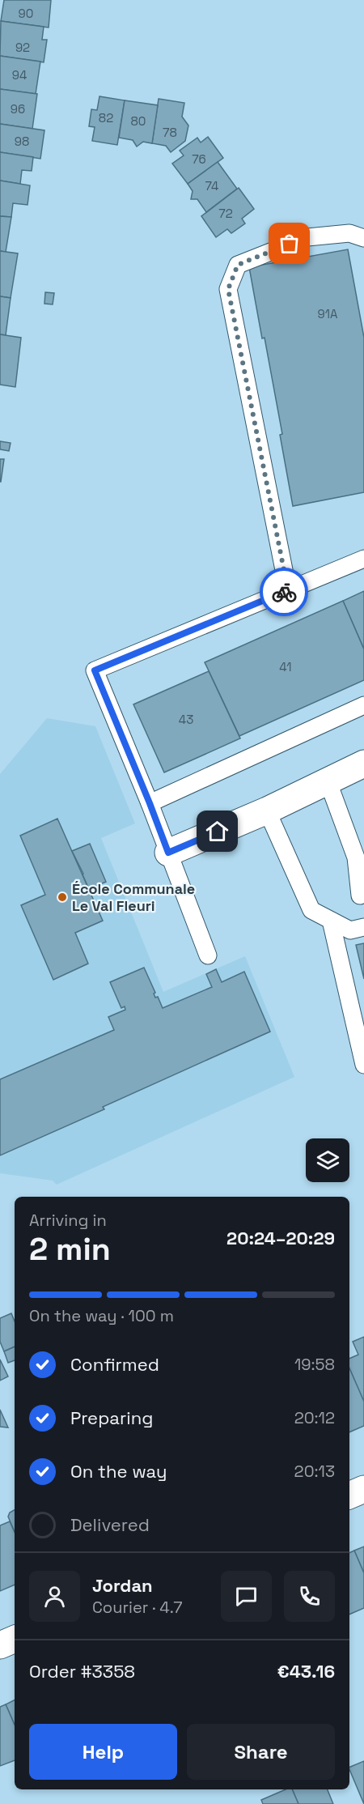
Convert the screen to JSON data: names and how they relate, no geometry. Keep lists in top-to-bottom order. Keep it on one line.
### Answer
{"places":["École Communale Le Val Fleuri"],"house_numbers":["90","92","94","96","82","80","78","98","76","74","72","91A","41","43"],"page":{"heading":["2 min","Arriving in","20:24–20:29"],"panel":["Jordan","Courier · 4.7","Order #3358","€43.16"],"bar":"On the way · 100 m","list":[["Confirmed","19:58"],["Preparing","20:12"],["On the way","20:13"],"Delivered"],"buttons":["Help","Share"]}}
